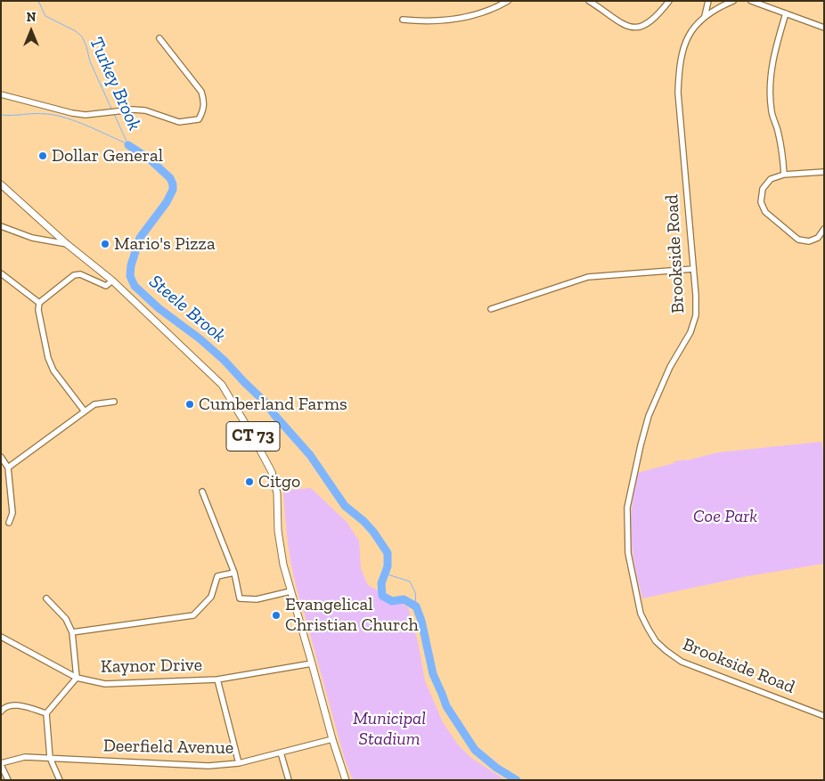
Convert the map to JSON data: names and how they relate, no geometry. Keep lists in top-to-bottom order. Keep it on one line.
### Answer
{"streets":{"main road":["CT 73"],"street":["Brookside Road","Kaynor Drive","Deerfield Avenue"]},"crossings":[["CT 73","Kaynor Drive"],["CT 73","Deerfield Avenue"]],"water":["Turkey Brook","Steele Brook"],"parks":["Coe Park","Municipal Stadium"],"places":["Dollar General","Mario's Pizza","Cumberland Farms","Citgo","Evangelical Christian Church"],"north":"top"}
